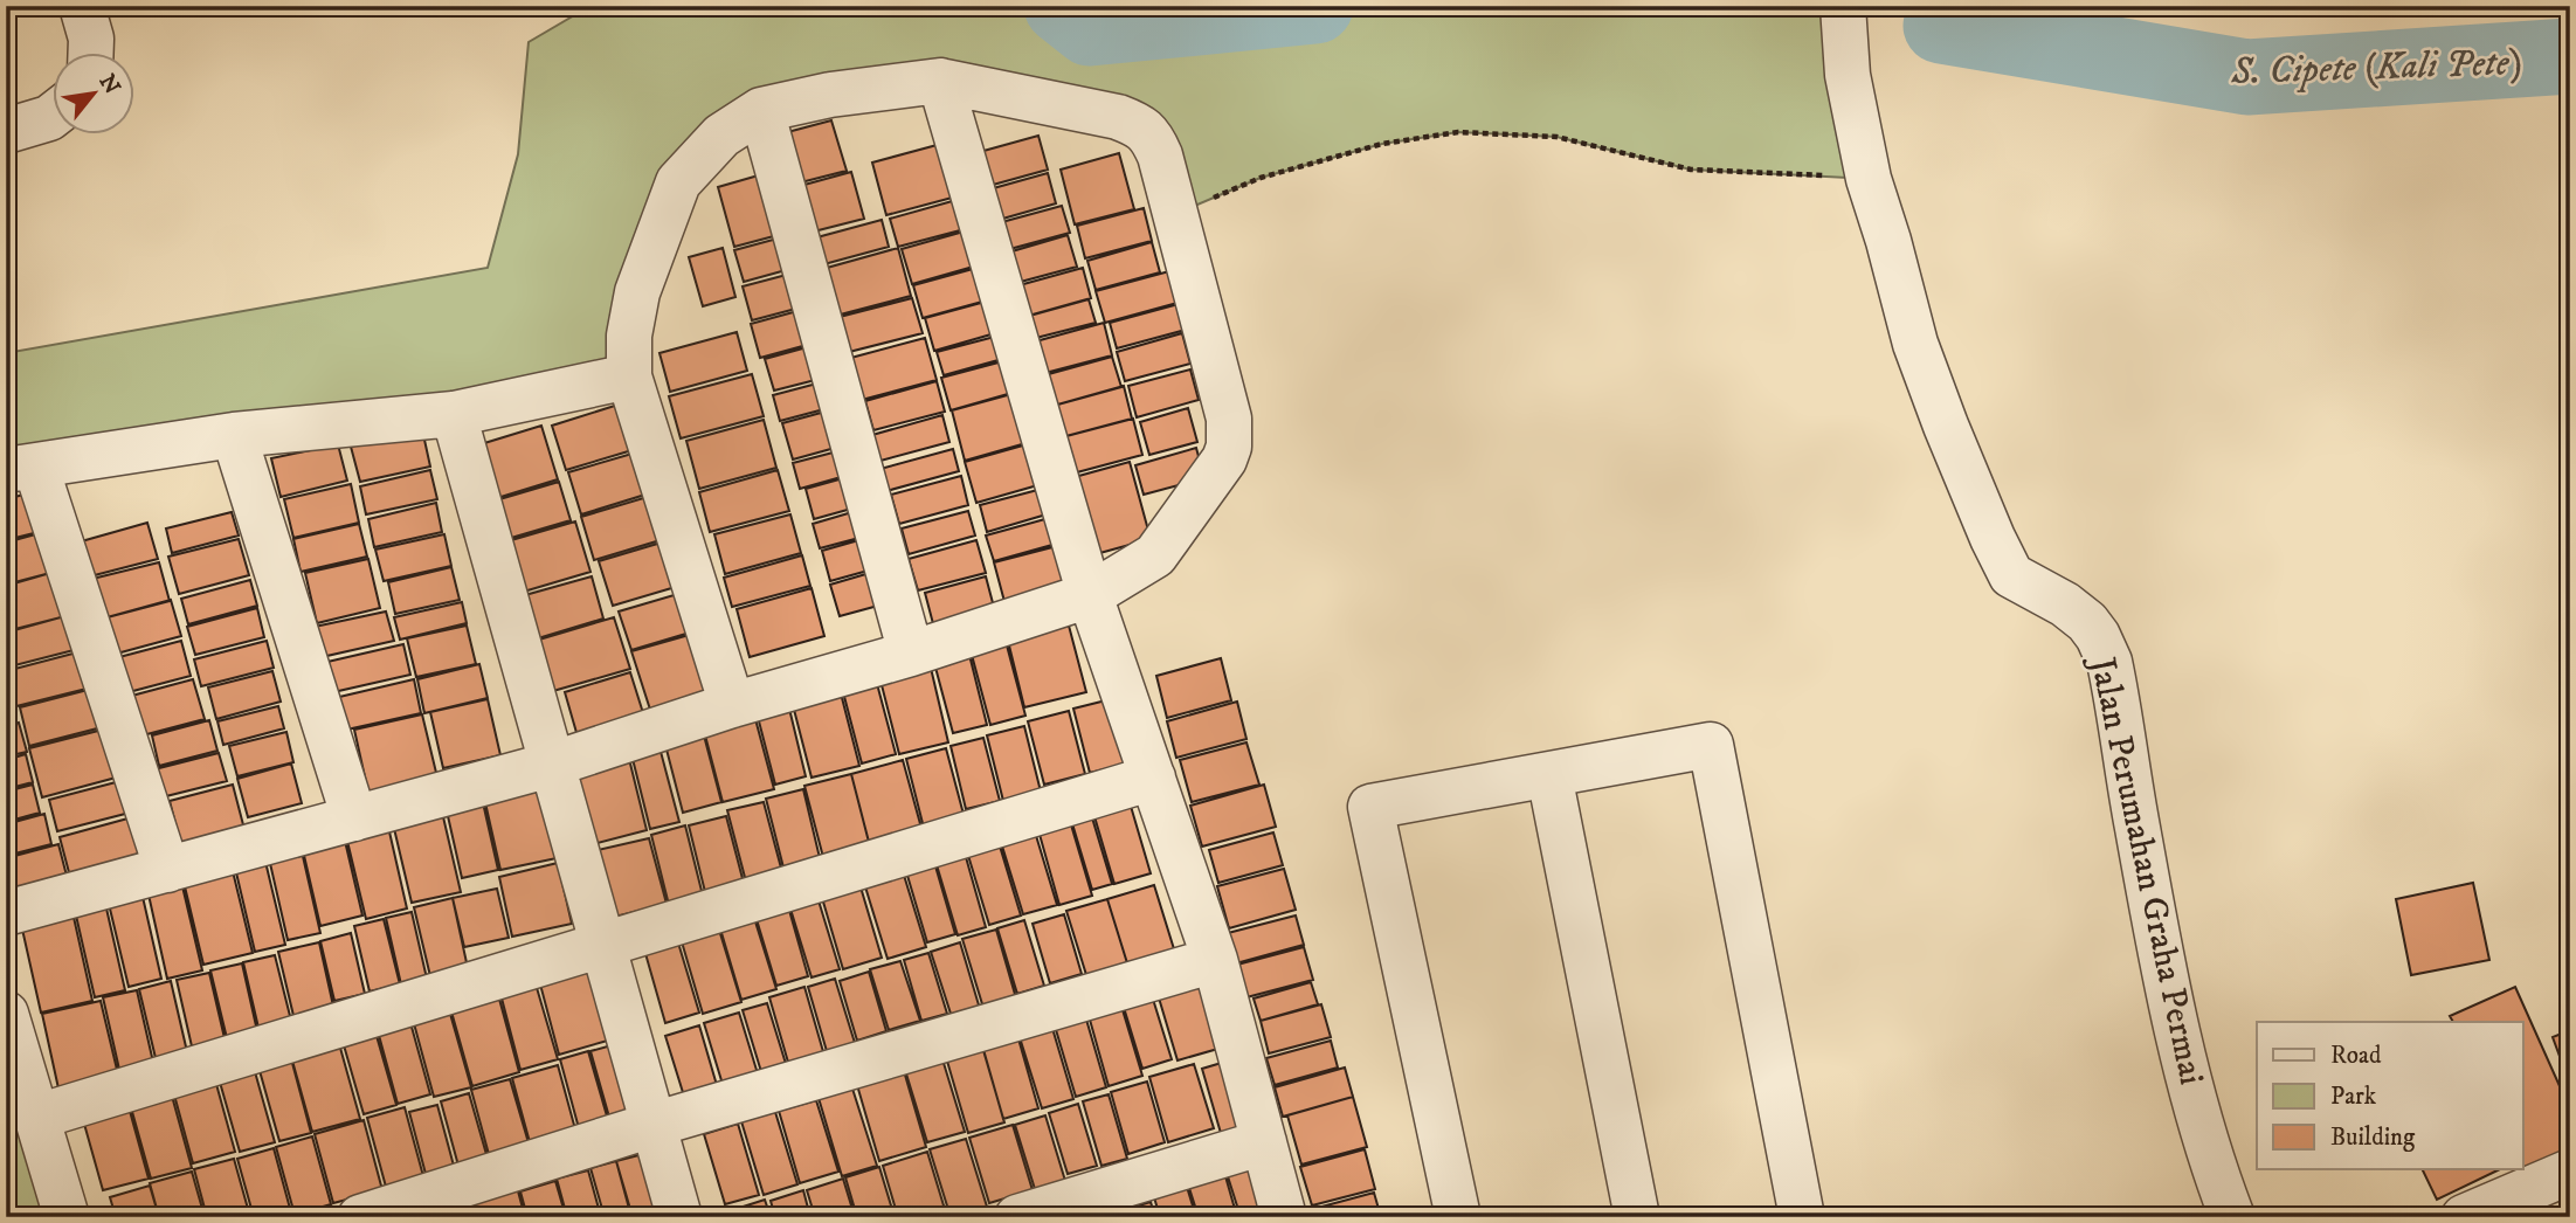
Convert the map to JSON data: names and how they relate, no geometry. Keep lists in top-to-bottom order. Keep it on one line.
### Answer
{"streets":{"street":["Jalan Perumahan Graha Permai"]},"water":["S. Cipete (Kali Pete)"],"legend":["Road","Park","Building"],"north":"top right"}
